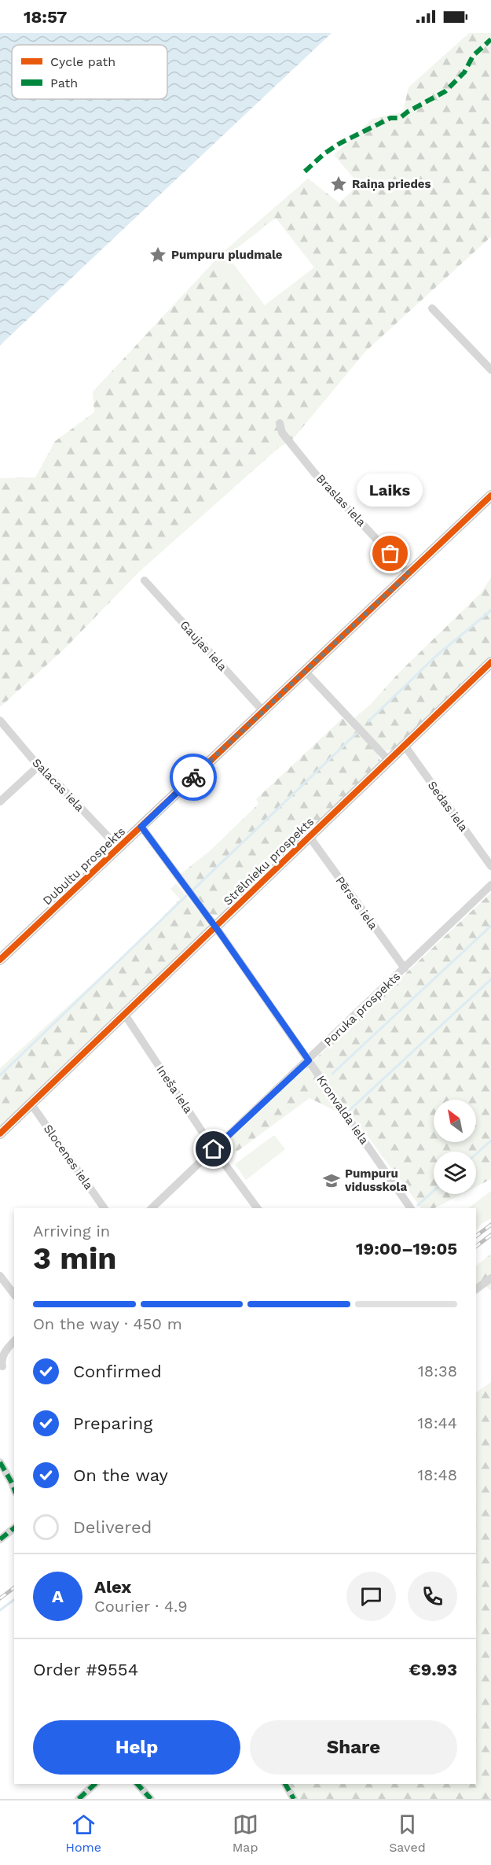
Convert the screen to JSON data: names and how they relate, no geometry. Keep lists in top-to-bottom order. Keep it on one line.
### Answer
{"streets":{"main road":["Strēlnieku prospekts","Dubultu prospekts"],"street":["Braslas iela","Gaujas iela","Salacas iela","Sedas iela","Pērses iela","Poruka prospekts","Ineša iela","Kronvalda iela","Slocenes iela"]},"crossings":[["Braslas iela","Dubultu prospekts"],["Gaujas iela","Dubultu prospekts"],["Salacas iela","Dubultu prospekts"],["Sedas iela","Strēlnieku prospekts"],["Strēlnieku prospekts","Pērses iela"],["Strēlnieku prospekts","Ineša iela"],["Strēlnieku prospekts","Kronvalda iela"],["Strēlnieku prospekts","Slocenes iela"],["Dubultu prospekts","Kronvalda iela"],["Pērses iela","Poruka prospekts"],["Poruka prospekts","Ineša iela"],["Poruka prospekts","Kronvalda iela"]],"places":{"place":["Raiņa priedes","Pumpuru pludmale"],"other":["Laiks"],"school or university":["Pumpuru vidusskola"]},"legend":["Cycle path","Path"],"north":"top left","page":{"status":"18:57","bubble":"Laiks","heading":["3 min","Arriving in","19:00–19:05"],"panel":["Alex","Courier · 4.9","Order #9554","€9.93"],"bar":"On the way · 450 m","list":[["Confirmed","18:38"],["Preparing","18:44"],["On the way","18:48"],"Delivered"],"round":"A","buttons":["Help","Share"],"tabs":["Home","Map","Saved"]}}
